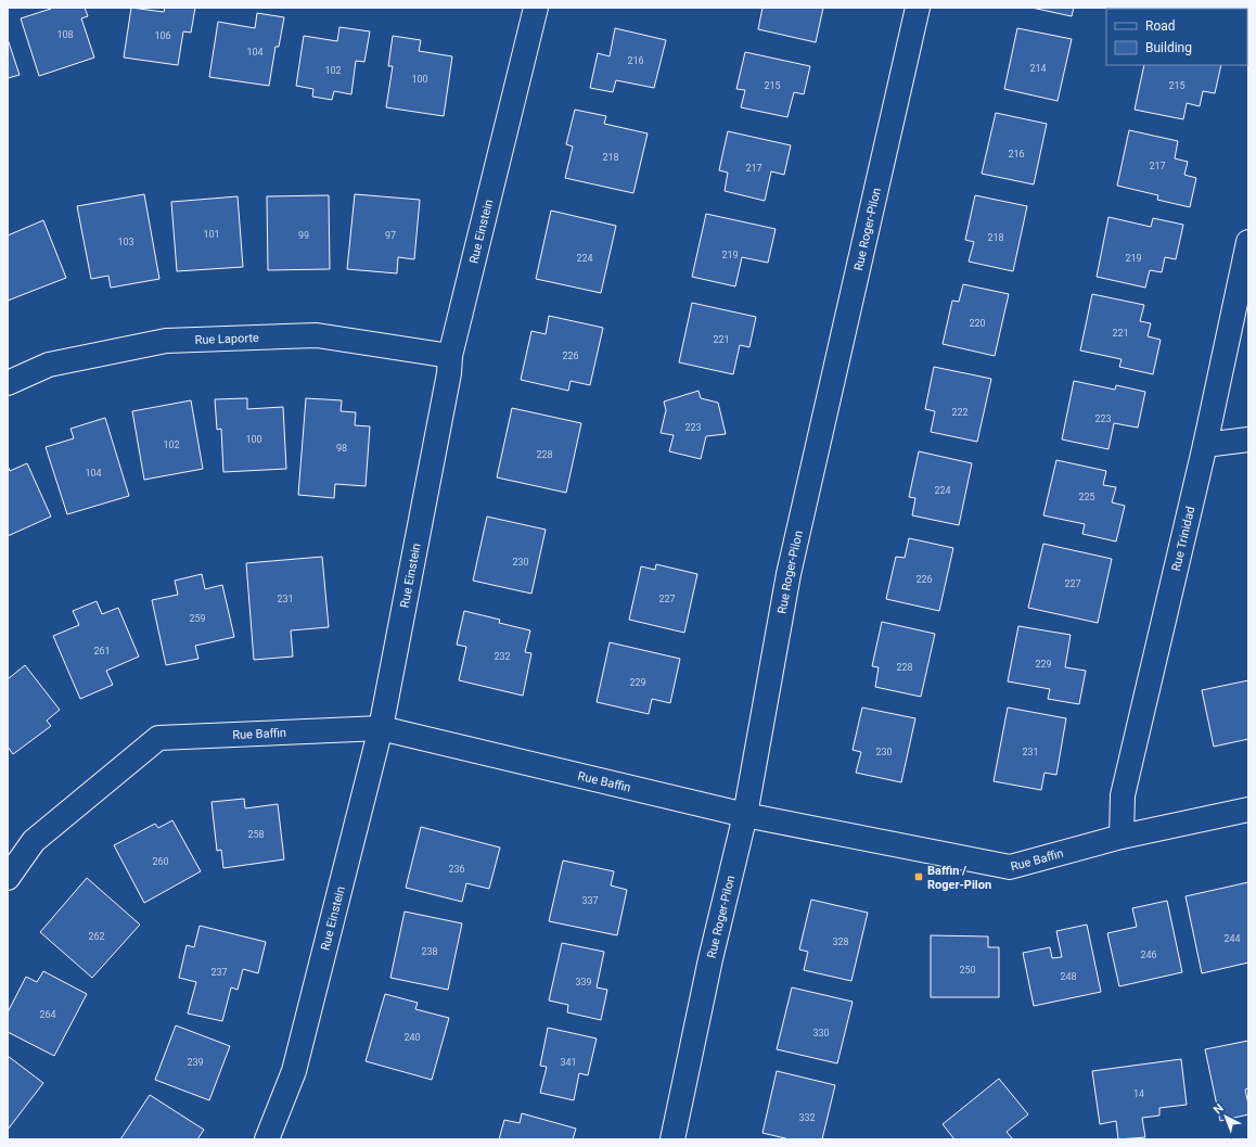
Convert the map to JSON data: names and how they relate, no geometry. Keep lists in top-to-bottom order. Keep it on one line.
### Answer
{"streets":{"street":["Rue Roger-Pilon","Rue Einstein","Rue Laporte","Rue Trinidad","Rue Baffin"]},"crossings":[["Rue Roger-Pilon","Rue Baffin"],["Rue Einstein","Rue Laporte"],["Rue Einstein","Rue Baffin"],["Rue Trinidad","Rue Baffin"]],"places":{"transit":["Baffin / Roger-Pilon"]},"house_numbers":["108","106","104","216","214","102","100","215","215","216","218","217","217","101","99","97","218","103","219","224","219","220","221","221","226","222","223","223","100","102","98","228","104","224","225","230","226","227","231","227","259","261","232","229","228","229","230","231","258","260","236","337","262","244","328","238","246","250","237","248","339","264","330","240","239","341","14","332"],"legend":["Road","Building"],"north":"top left"}
